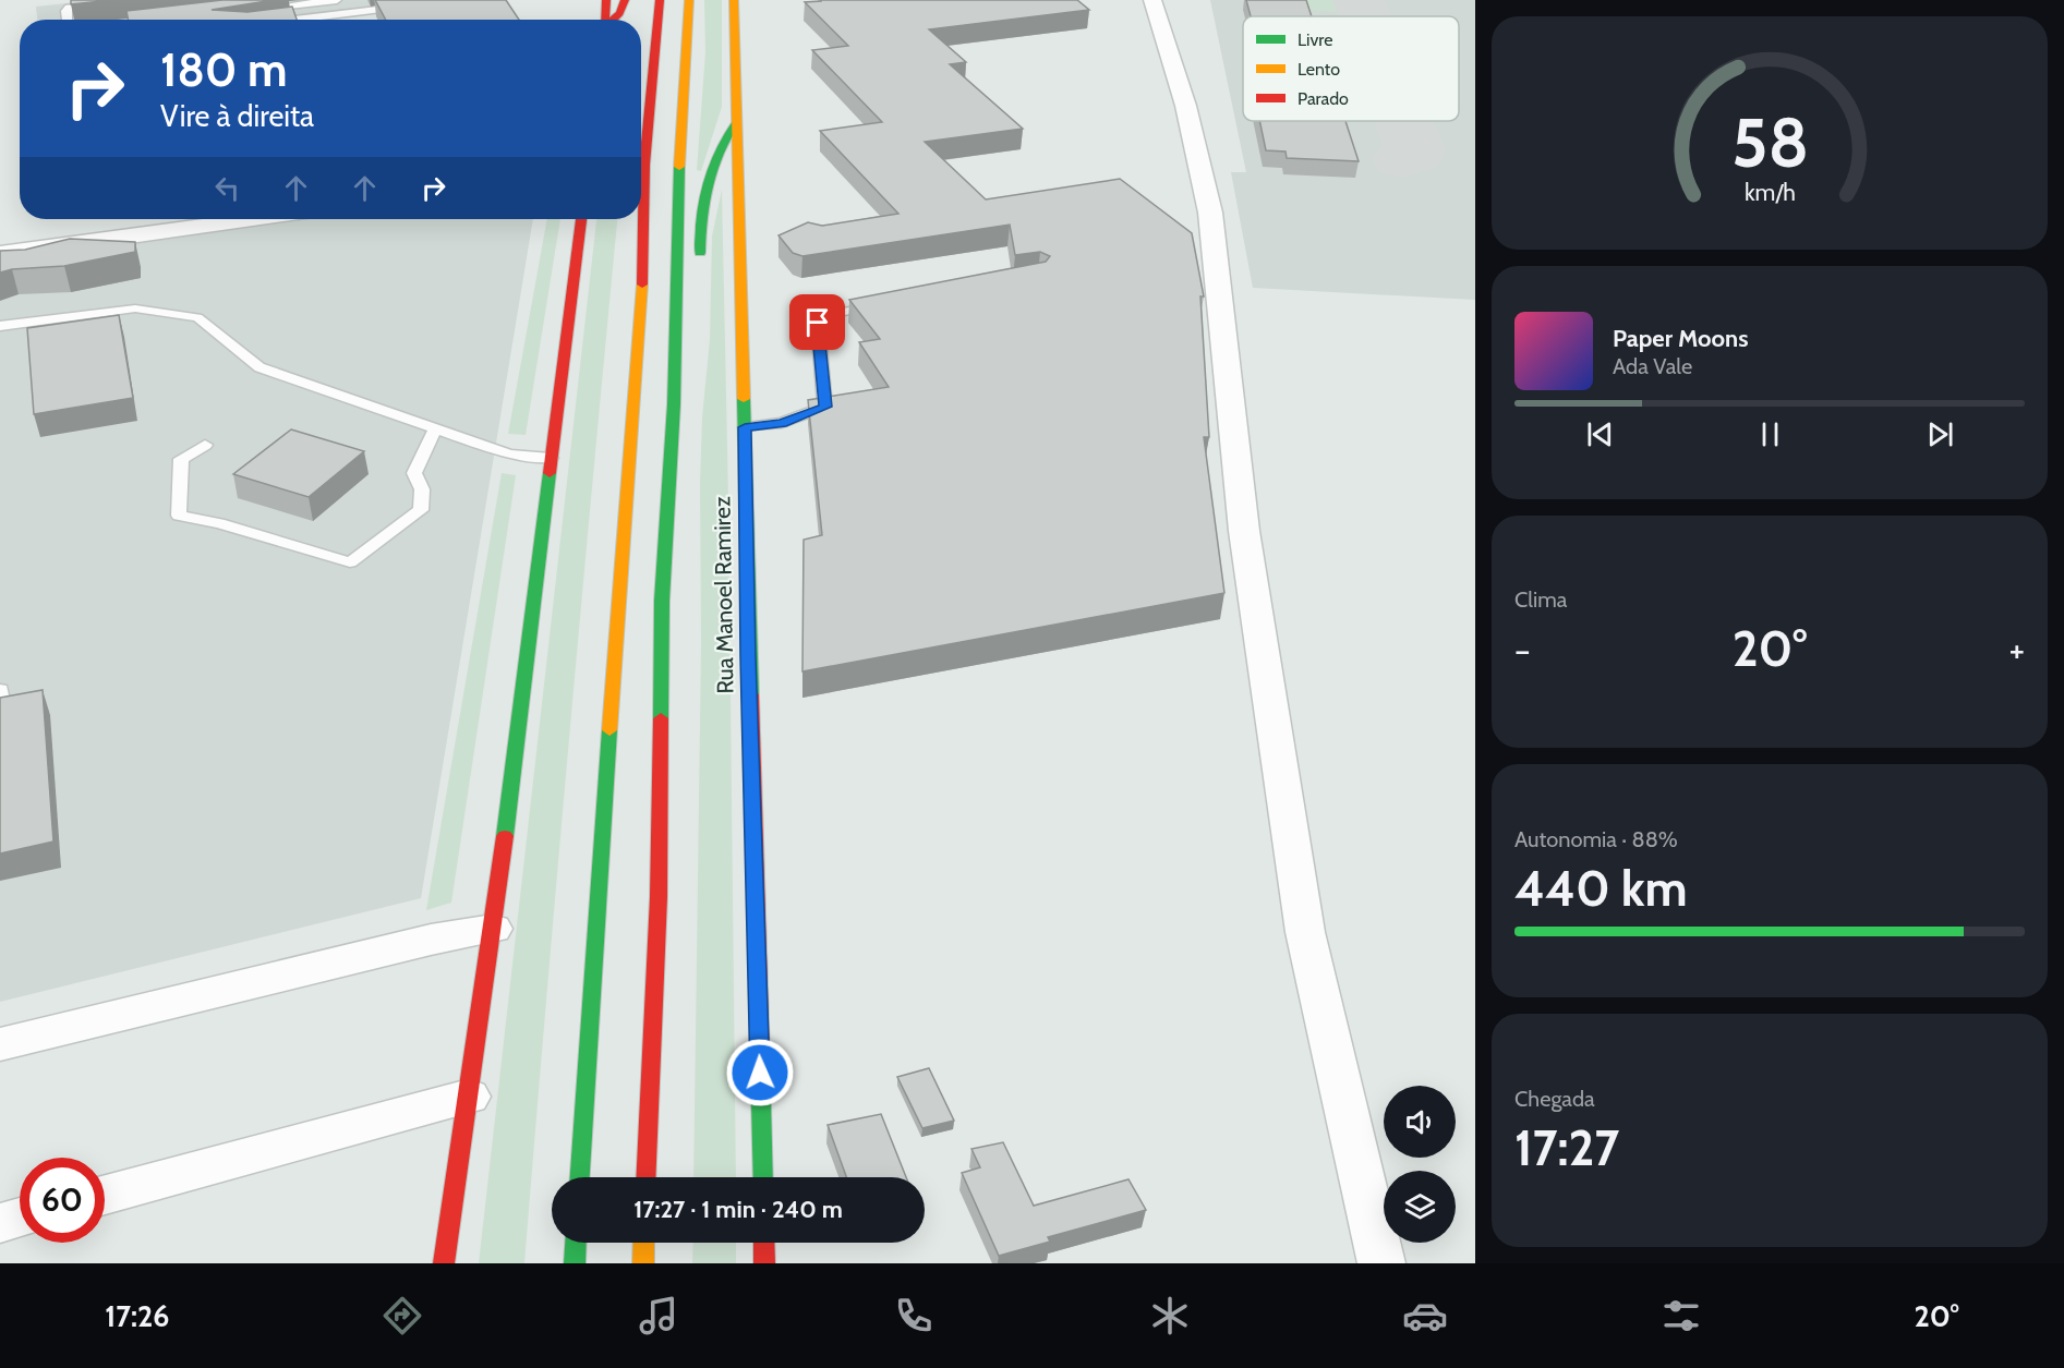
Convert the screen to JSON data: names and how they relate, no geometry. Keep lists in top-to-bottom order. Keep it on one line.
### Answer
{"streets":{"main road":["Rua Manoel Ramirez"]},"legend":["Livre","Lento","Parado"],"page":{"turn":["180 m","Vire à direita"],"song":["Paper Moons","Ada Vale"],"tile":["Clima",["Autonomia · 88%","440 km"],["Chegada","17:27"]],"heat":["−","20°","+"],"limit":"60","trip":"17:27 · 1 min · 240 m","tabs":["17:26","20°"],"gauge":["58","km/h"]}}
